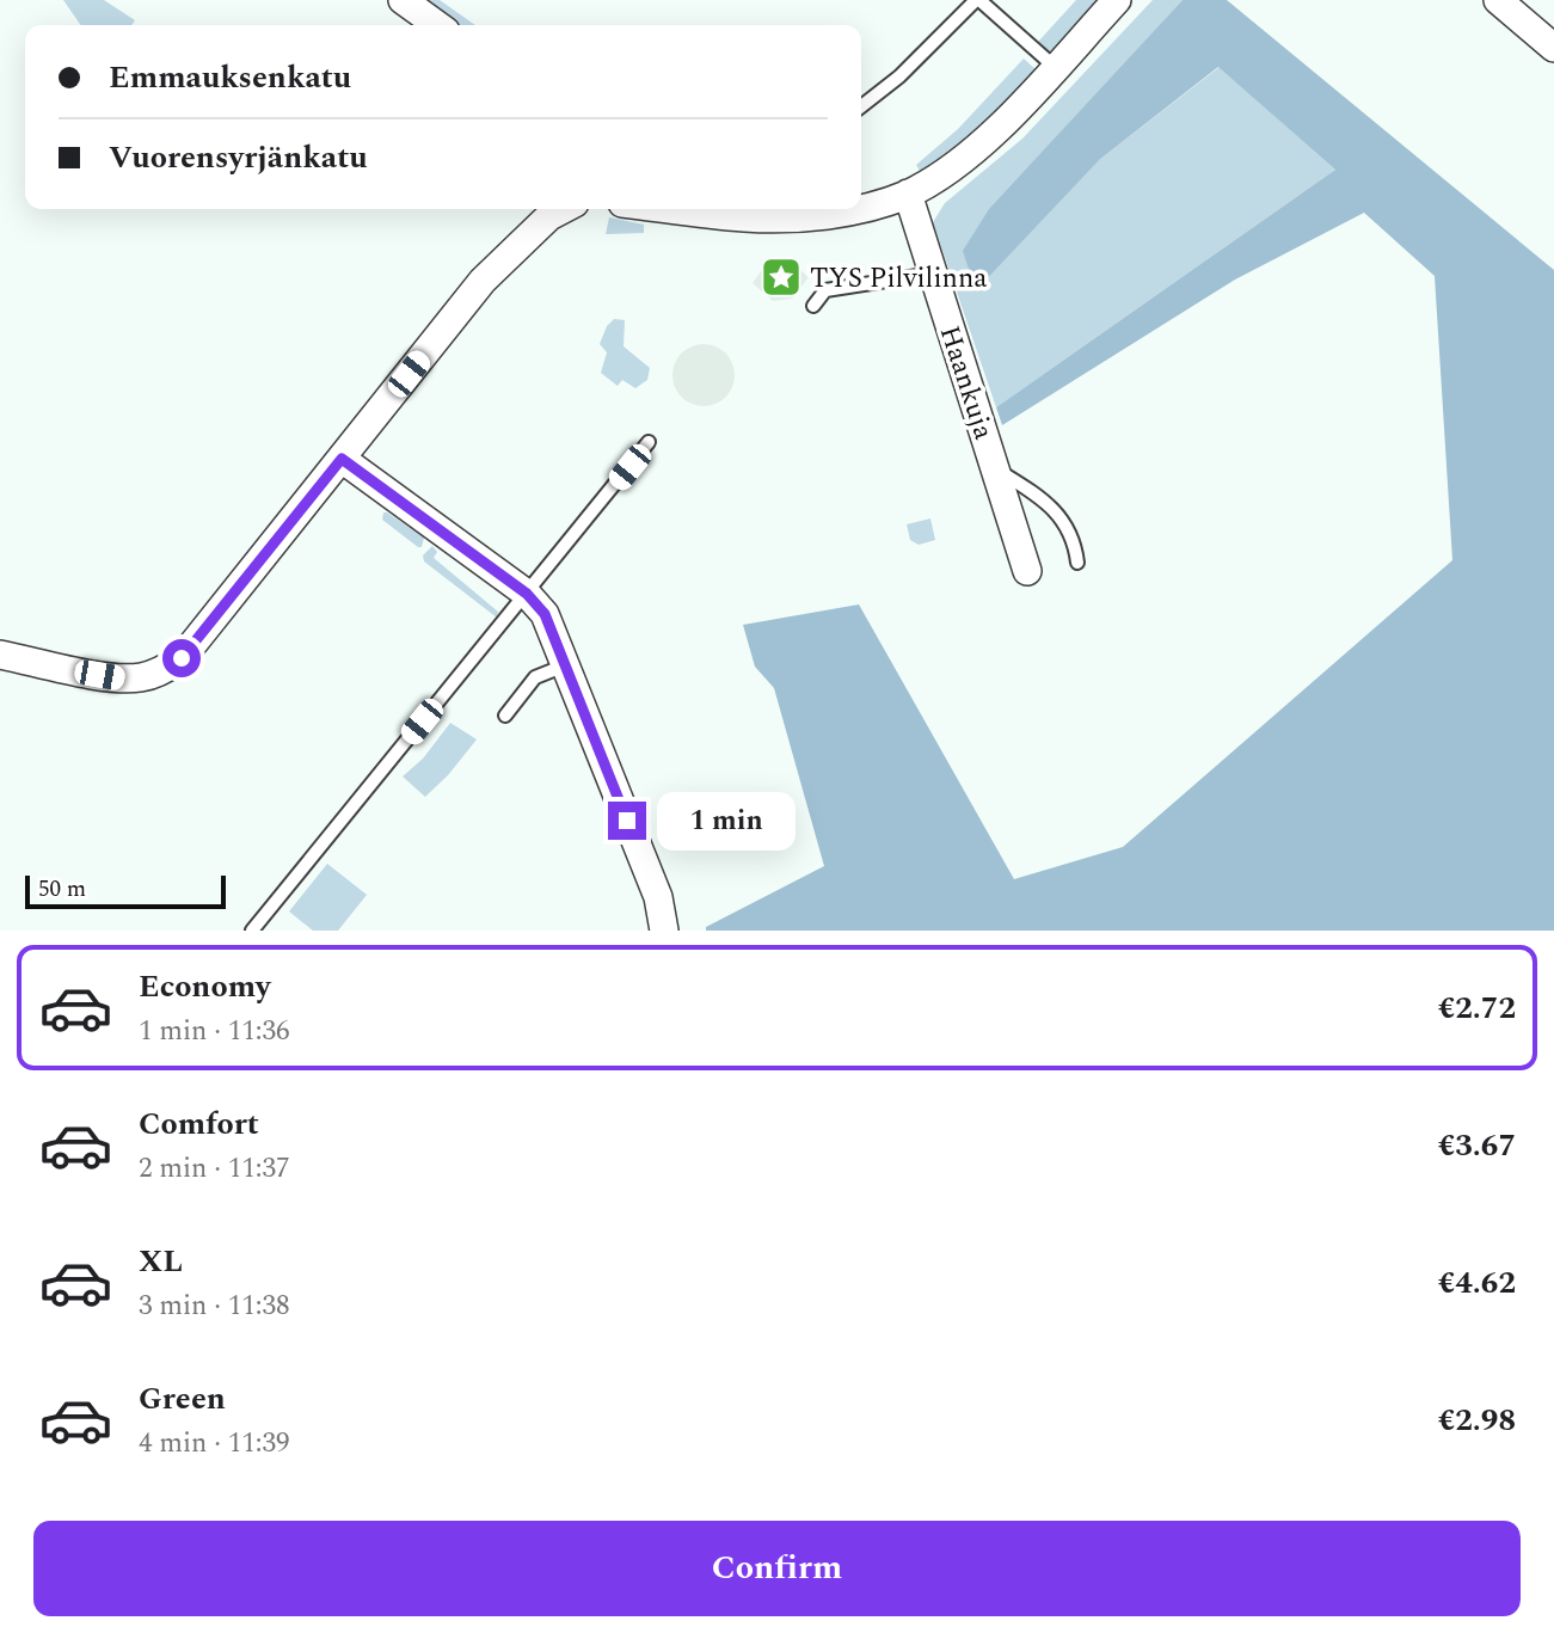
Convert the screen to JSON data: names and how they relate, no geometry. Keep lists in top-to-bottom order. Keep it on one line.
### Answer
{"streets":{"street":["Haankuja"]},"places":{"place":["TYS Pilvilinna"]},"scale_bar":"50 m","page":{"banner":["Emmauksenkatu","Vuorensyrjänkatu"],"bubble":"1 min","scale":"50 m","list":[{"name":"Economy","note":"1 min · 11:36","value":"€2.72"},{"name":"Comfort","note":"2 min · 11:37","value":"€3.67"},{"name":"XL","note":"3 min · 11:38","value":"€4.62"},{"name":"Green","note":"4 min · 11:39","value":"€2.98"}],"buttons":"Confirm"}}
